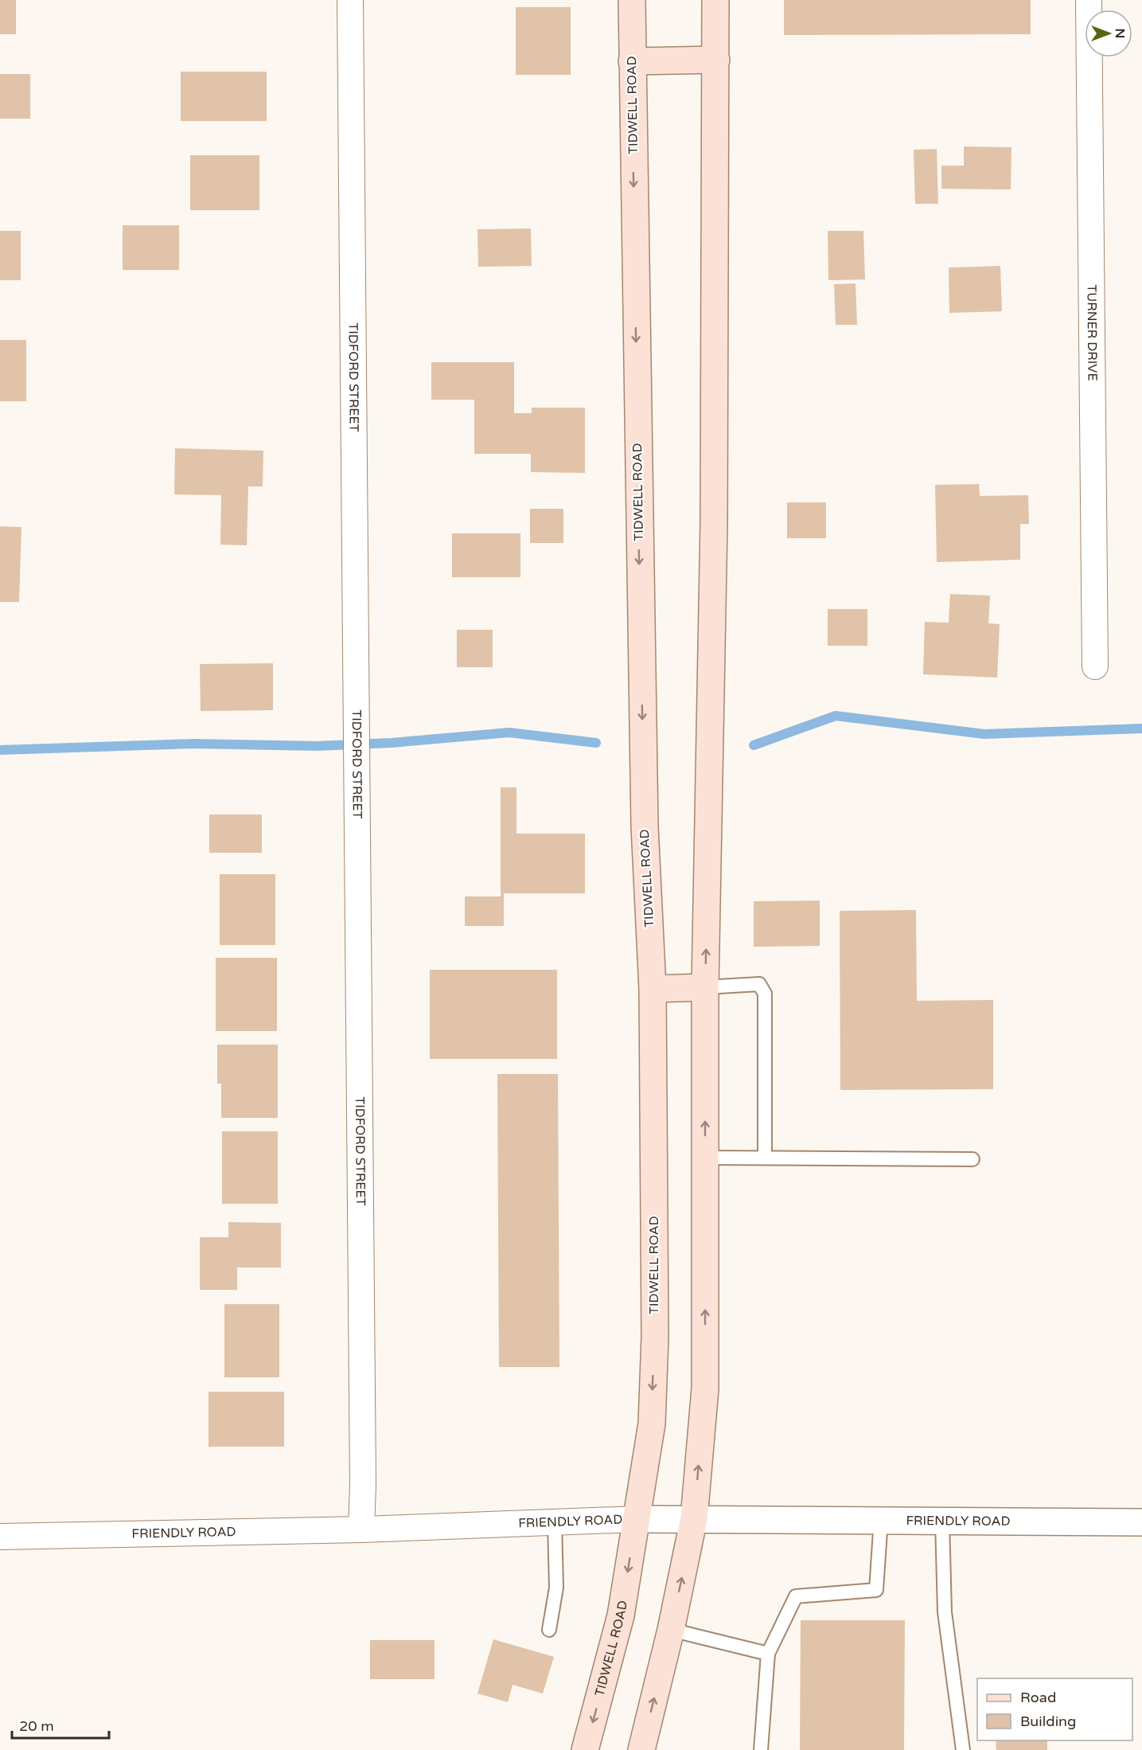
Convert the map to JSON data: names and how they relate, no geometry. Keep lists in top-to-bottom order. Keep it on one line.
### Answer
{"streets":{"main road":["TIDWELL ROAD"],"street":["TURNER DRIVE","TIDFORD STREET","FRIENDLY ROAD"]},"crossings":[["TIDWELL ROAD","FRIENDLY ROAD"],["TIDFORD STREET","FRIENDLY ROAD"]],"legend":["Road","Building"],"scale_bar":"20 m","north":"right"}
